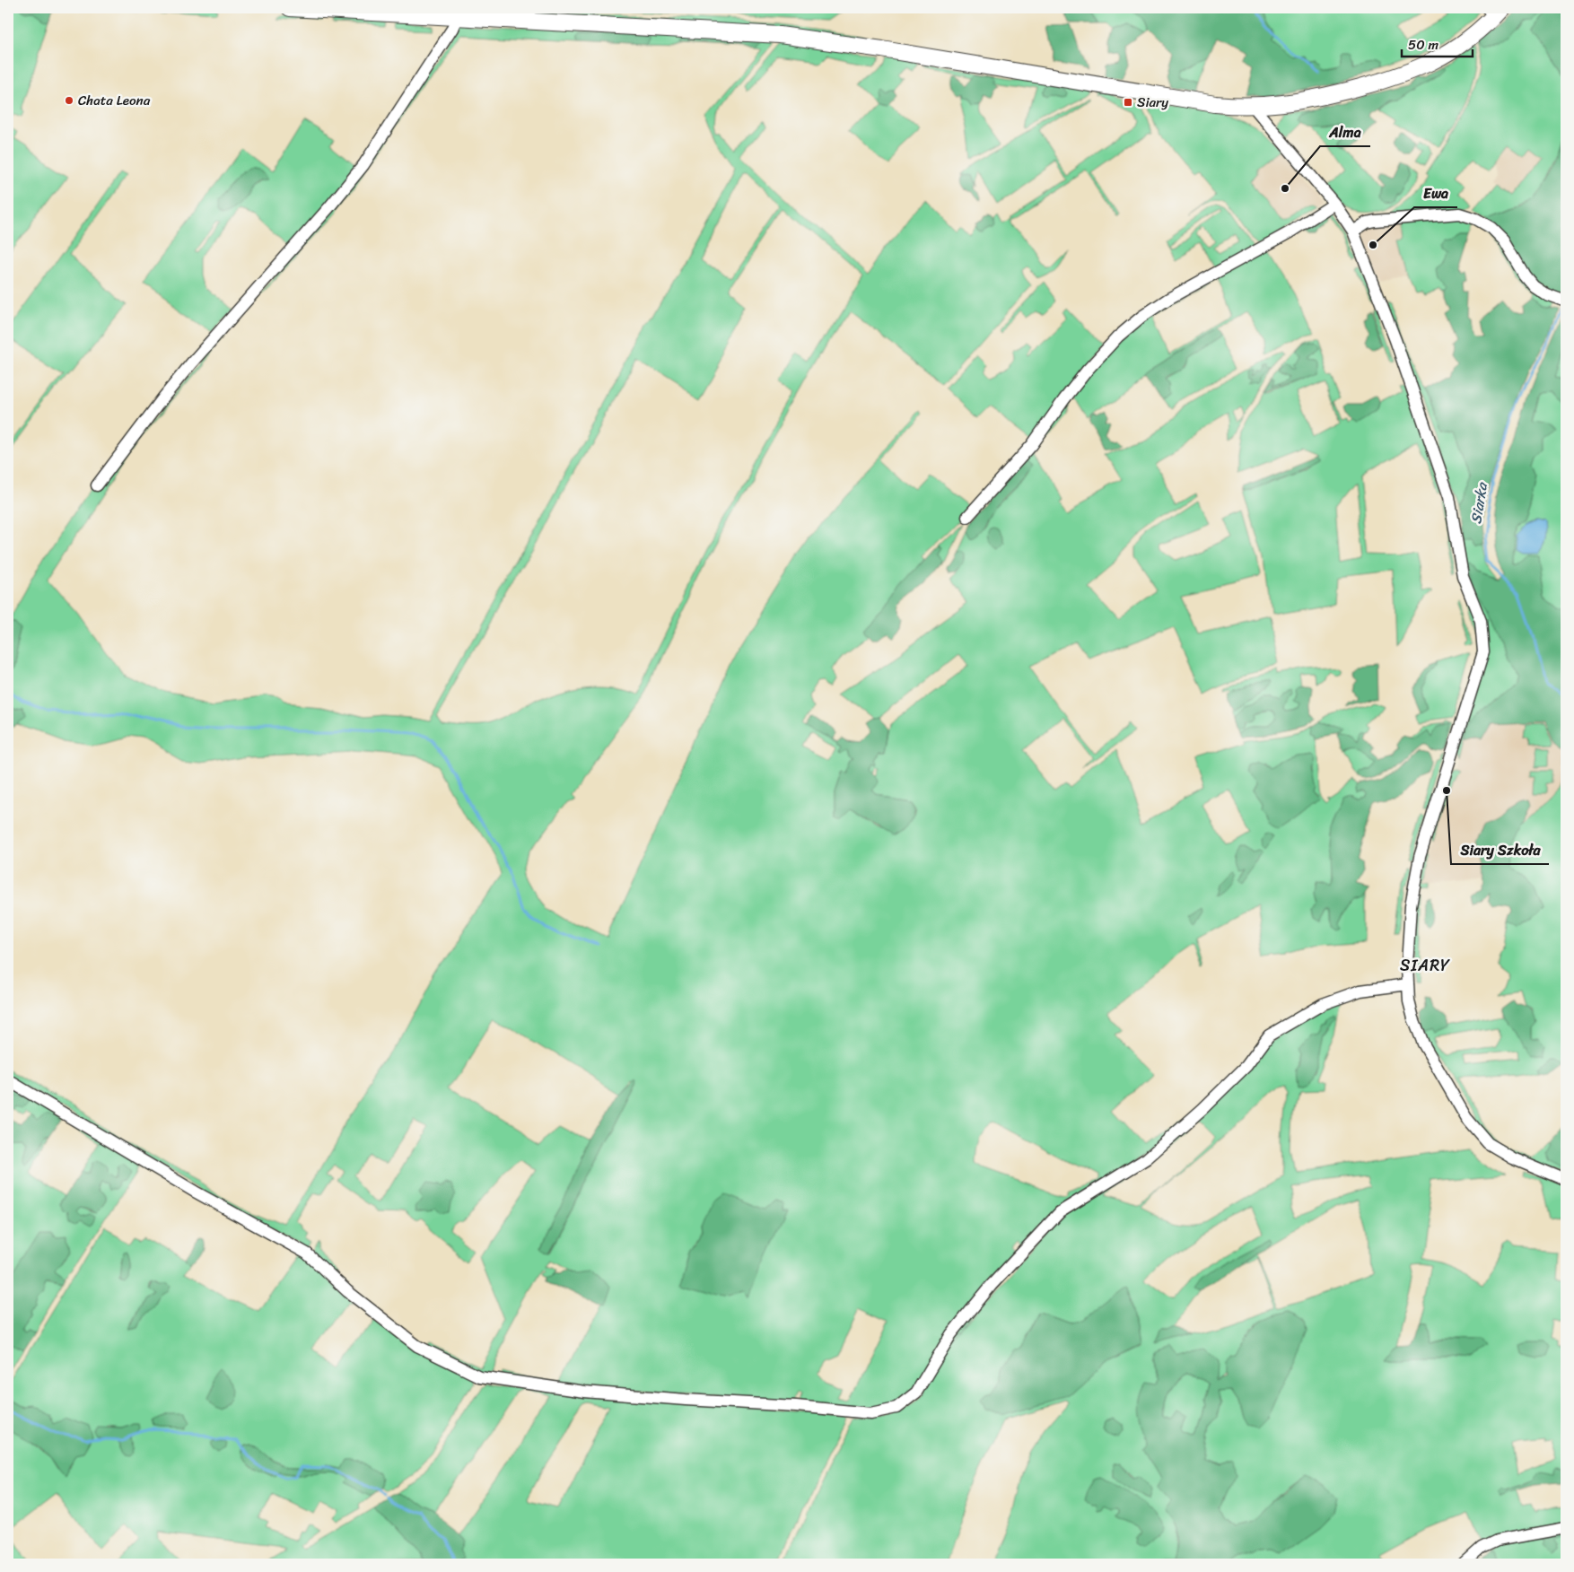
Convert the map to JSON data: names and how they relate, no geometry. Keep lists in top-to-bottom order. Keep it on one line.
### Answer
{"districts":["SIARY"],"water":["Siarka"],"places":{"other":["Chata Leona","Alma","Ewa","Siary Szkoła"],"transit":["Siary"]},"scale_bar":"50 m"}
